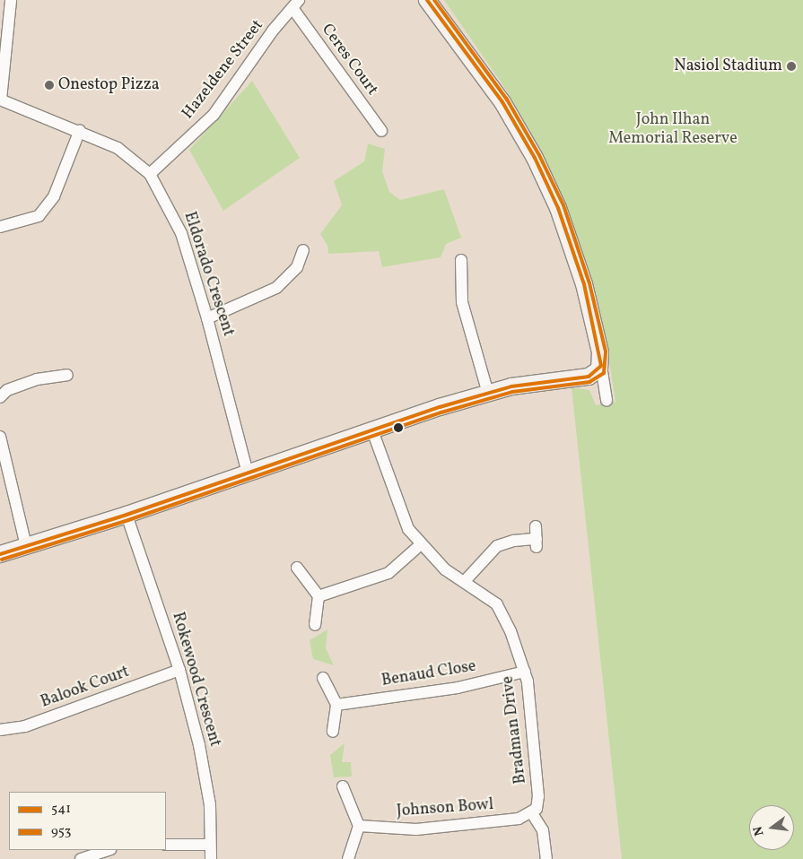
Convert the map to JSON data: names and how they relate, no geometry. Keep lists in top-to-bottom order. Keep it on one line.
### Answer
{"streets":{"street":["Ceres Court","Hazeldene Street","Eldorado Crescent","Benaud Close","Rokewood Crescent","Balook Court","Bradman Drive","Johnson Bowl"]},"crossings":[["Ceres Court","Hazeldene Street"],["Hazeldene Street","Eldorado Crescent"],["Benaud Close","Bradman Drive"],["Rokewood Crescent","Balook Court"],["Bradman Drive","Johnson Bowl"]],"parks":["John Ilhan Memorial Reserve"],"places":["Nasiol Stadium","Onestop Pizza"],"lines":["transit line 541","transit line 953"],"legend":["541","953"],"north":"left"}
